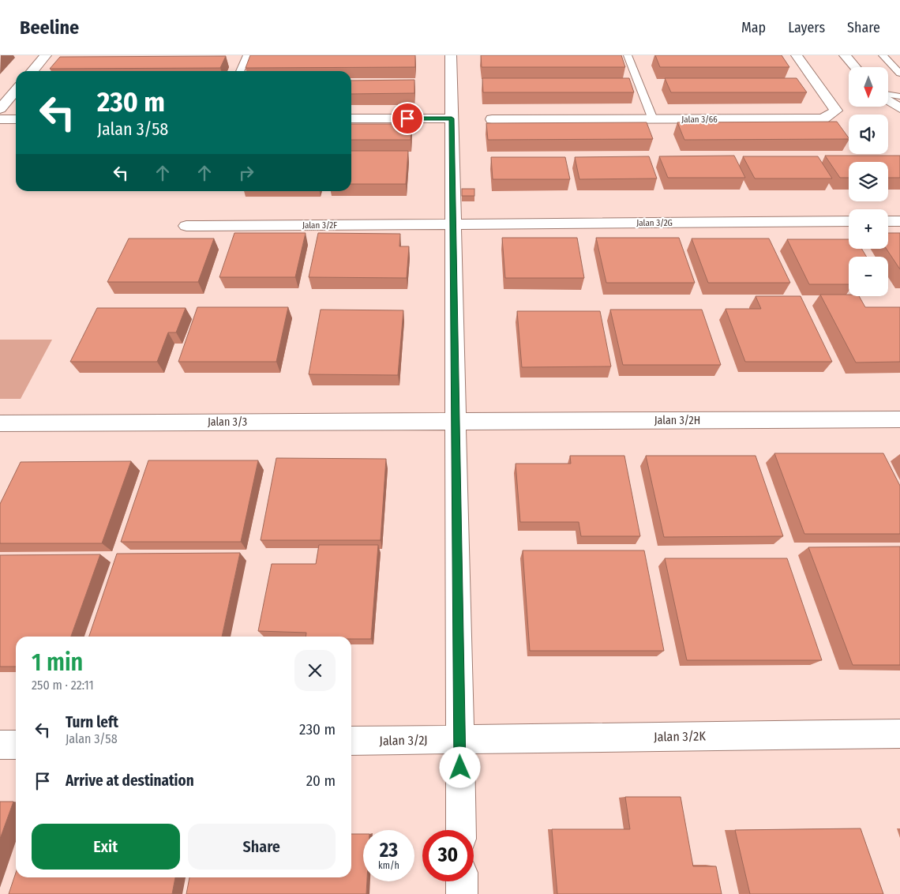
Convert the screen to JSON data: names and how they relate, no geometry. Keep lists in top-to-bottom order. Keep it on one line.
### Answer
{"streets":{"street":["Jalan 3/66","Jalan 3/2G","Jalan 3/2F","Jalan 3/2H","Jalan 3/3","Jalan 3/2K","Jalan 3/2J"]},"crossings":[["Jalan 3/2G","Jalan 3/2F"],["Jalan 3/2H","Jalan 3/3"],["Jalan 3/2K","Jalan 3/2J"]],"north":"bottom","page":{"header":"Beeline","nav":["Map","Layers","Share"],"map_buttons":["+","−"],"turn":["230 m","Jalan 3/58"],"heading":["1 min","250 m · 22:11"],"list":[{"name":"Turn left","note":"Jalan 3/58","value":"230 m"},{"name":"Arrive at destination","value":"20 m"}],"buttons":["Exit","Share"],"speed":"23 km/h","limit":"30"}}
